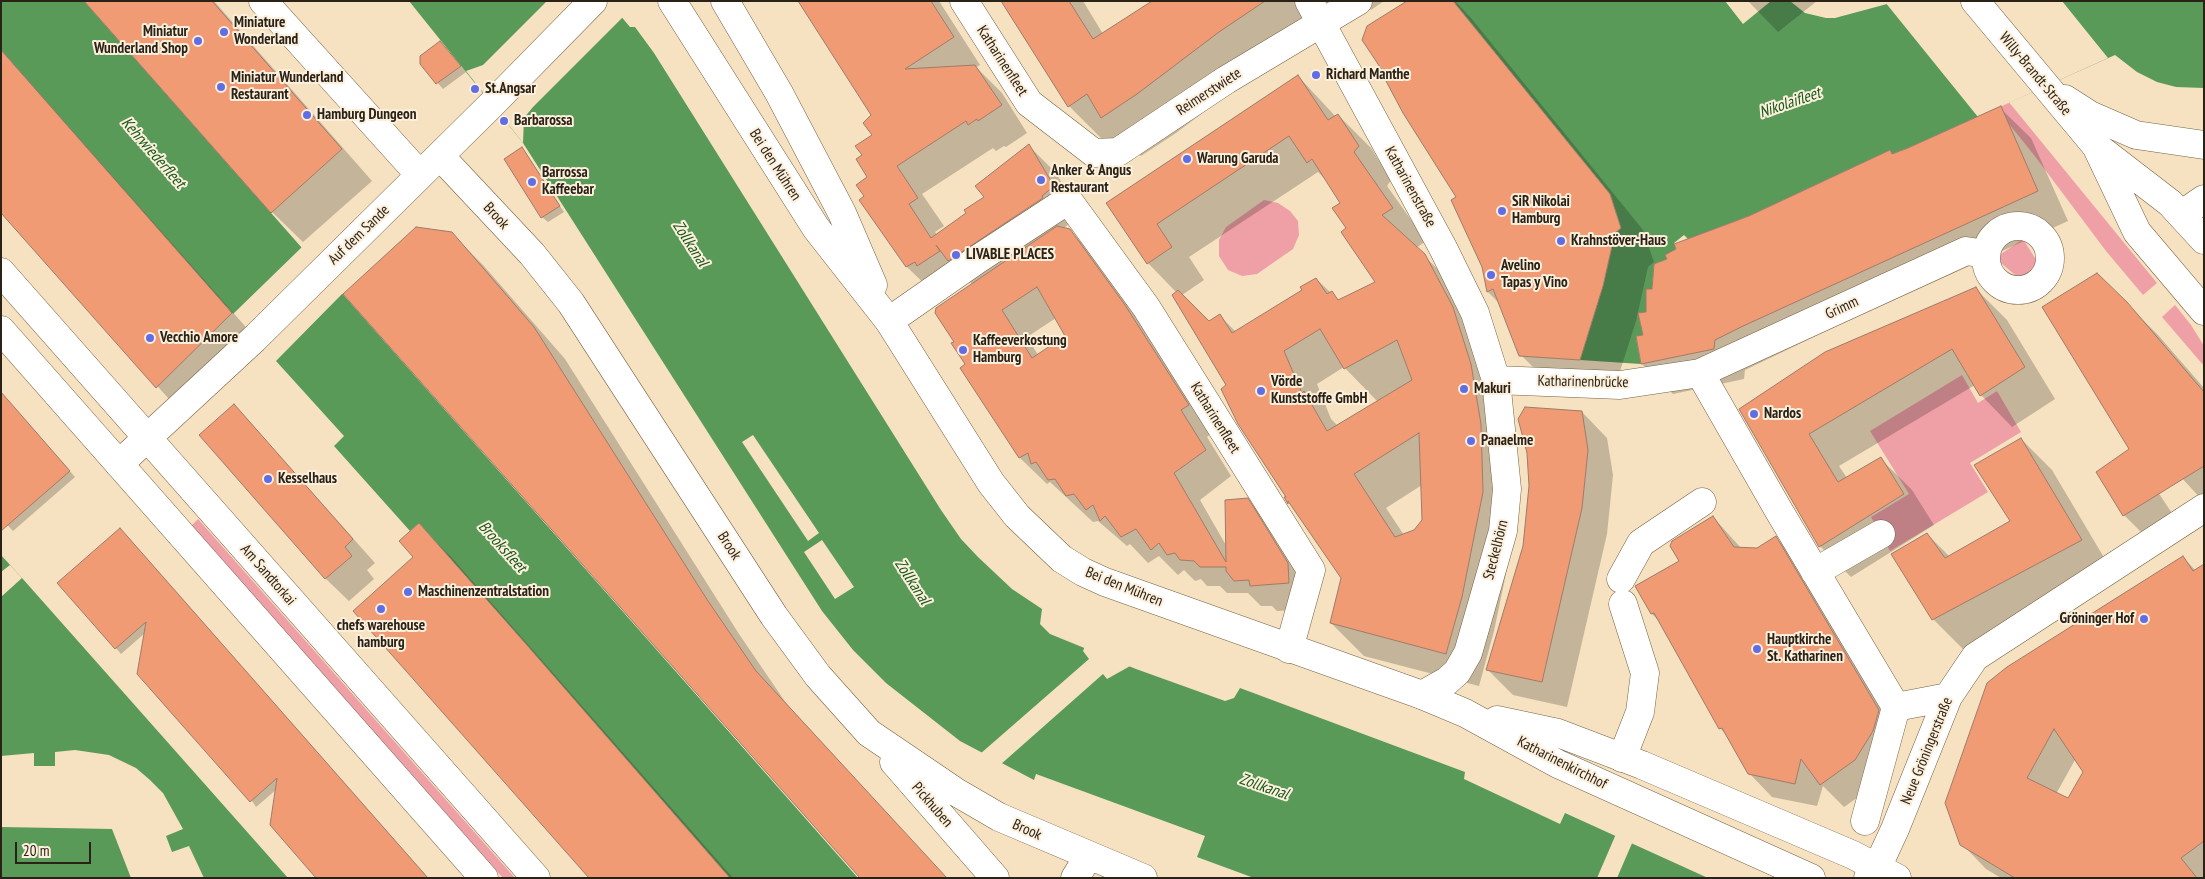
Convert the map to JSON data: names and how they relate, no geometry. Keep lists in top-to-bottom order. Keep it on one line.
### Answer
{"streets":{"street":["Katharinenfleet","Willy-Brandt-Straße","Reimerstwiete","Bei den Mühren","Katharinenstraße","Brook","Auf dem Sande","Grimm","Katharinenbrücke","Steckelhörn","Am Sandtorkai","Neue Gröningerstraße","Katharinenkirchhof","Pickhuben"]},"crossings":[["Katharinenfleet","Reimerstwiete"],["Katharinenfleet","Bei den Mühren"],["Reimerstwiete","Katharinenstraße"],["Bei den Mühren","Steckelhörn"],["Bei den Mühren","Katharinenkirchhof"],["Katharinenstraße","Katharinenbrücke"],["Katharinenstraße","Steckelhörn"],["Brook","Auf dem Sande"],["Brook","Pickhuben"],["Auf dem Sande","Am Sandtorkai"],["Grimm","Katharinenbrücke"],["Katharinenbrücke","Steckelhörn"],["Neue Gröningerstraße","Katharinenkirchhof"]],"water":["Nikolaifleet","Kehrwiederfleet","Zollkanal","Brooksfleet"],"places":["Miniature Wonderland","Miniatur Wunderland Shop","Richard Manthe","Miniatur Wunderland Restaurant","St.Angsar","Hamburg Dungeon","Barbarossa","Warung Garuda","Anker & Angus Restaurant","Barrossa Kaffeebar","SiR Nikolai Hamburg","Krahnstöver-Haus","LIVABLE PLACES","Avelino Tapas y Vino","Vecchio Amore","Kaffeeverkostung Hamburg","Makuri","Vörde Kunststoffe GmbH","Nardos","Panaelme","Kesselhaus","Maschinenzentralstation","chefs warehouse hamburg","Gröninger Hof","Hauptkirche St. Katharinen"],"scale_bar":"20 m"}
